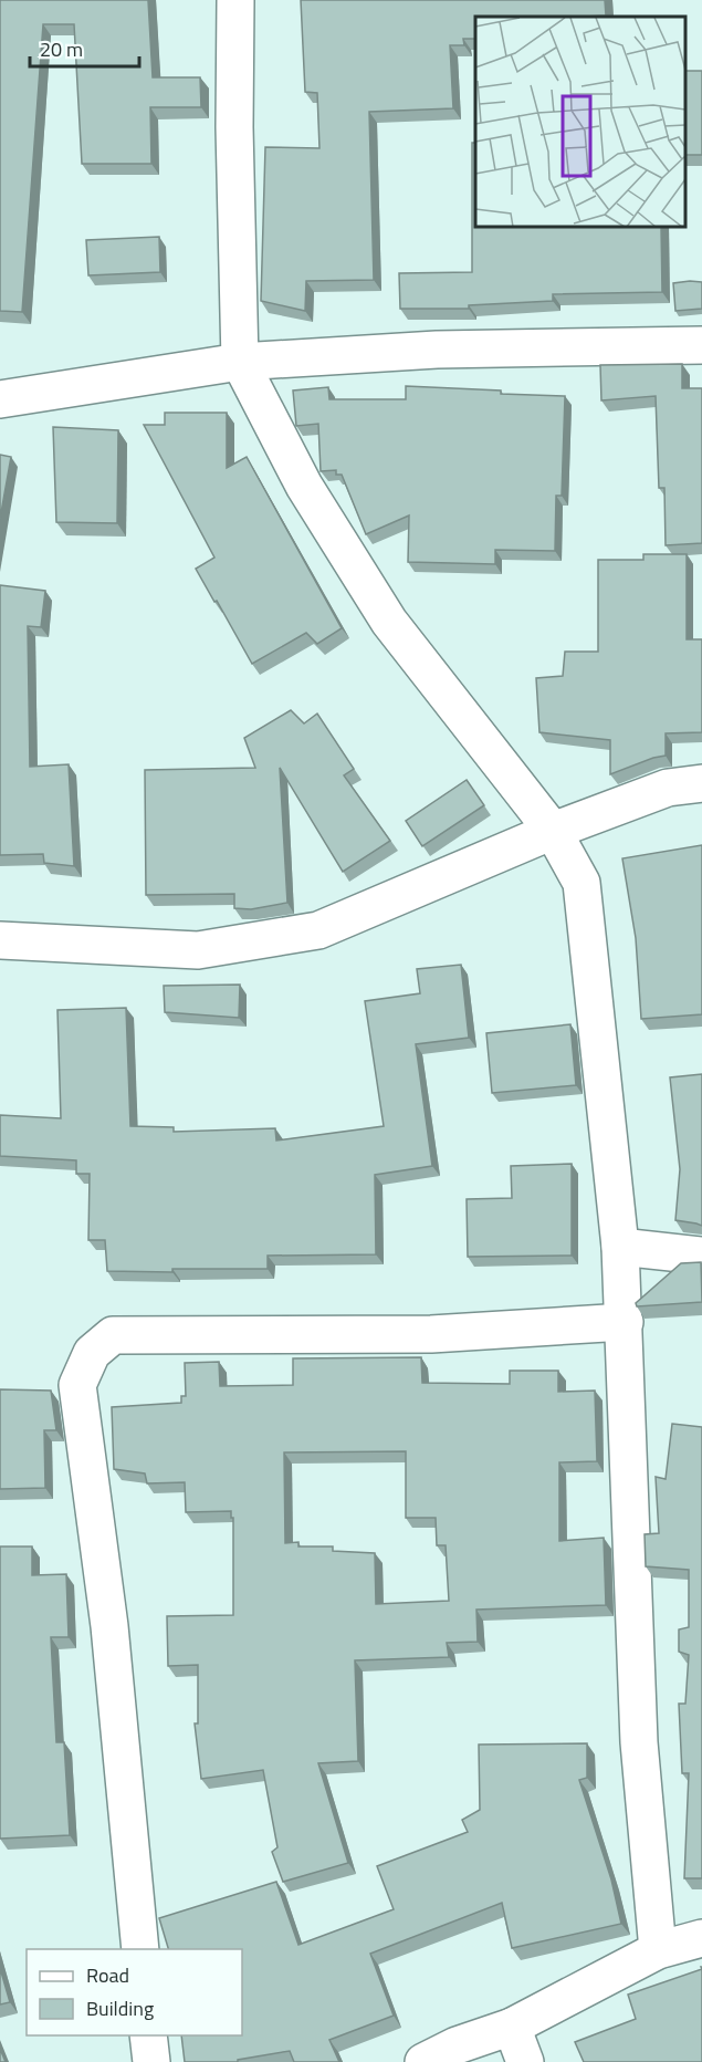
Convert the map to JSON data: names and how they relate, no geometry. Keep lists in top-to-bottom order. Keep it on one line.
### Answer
{"legend":["Road","Building"],"scale_bar":"20 m"}
